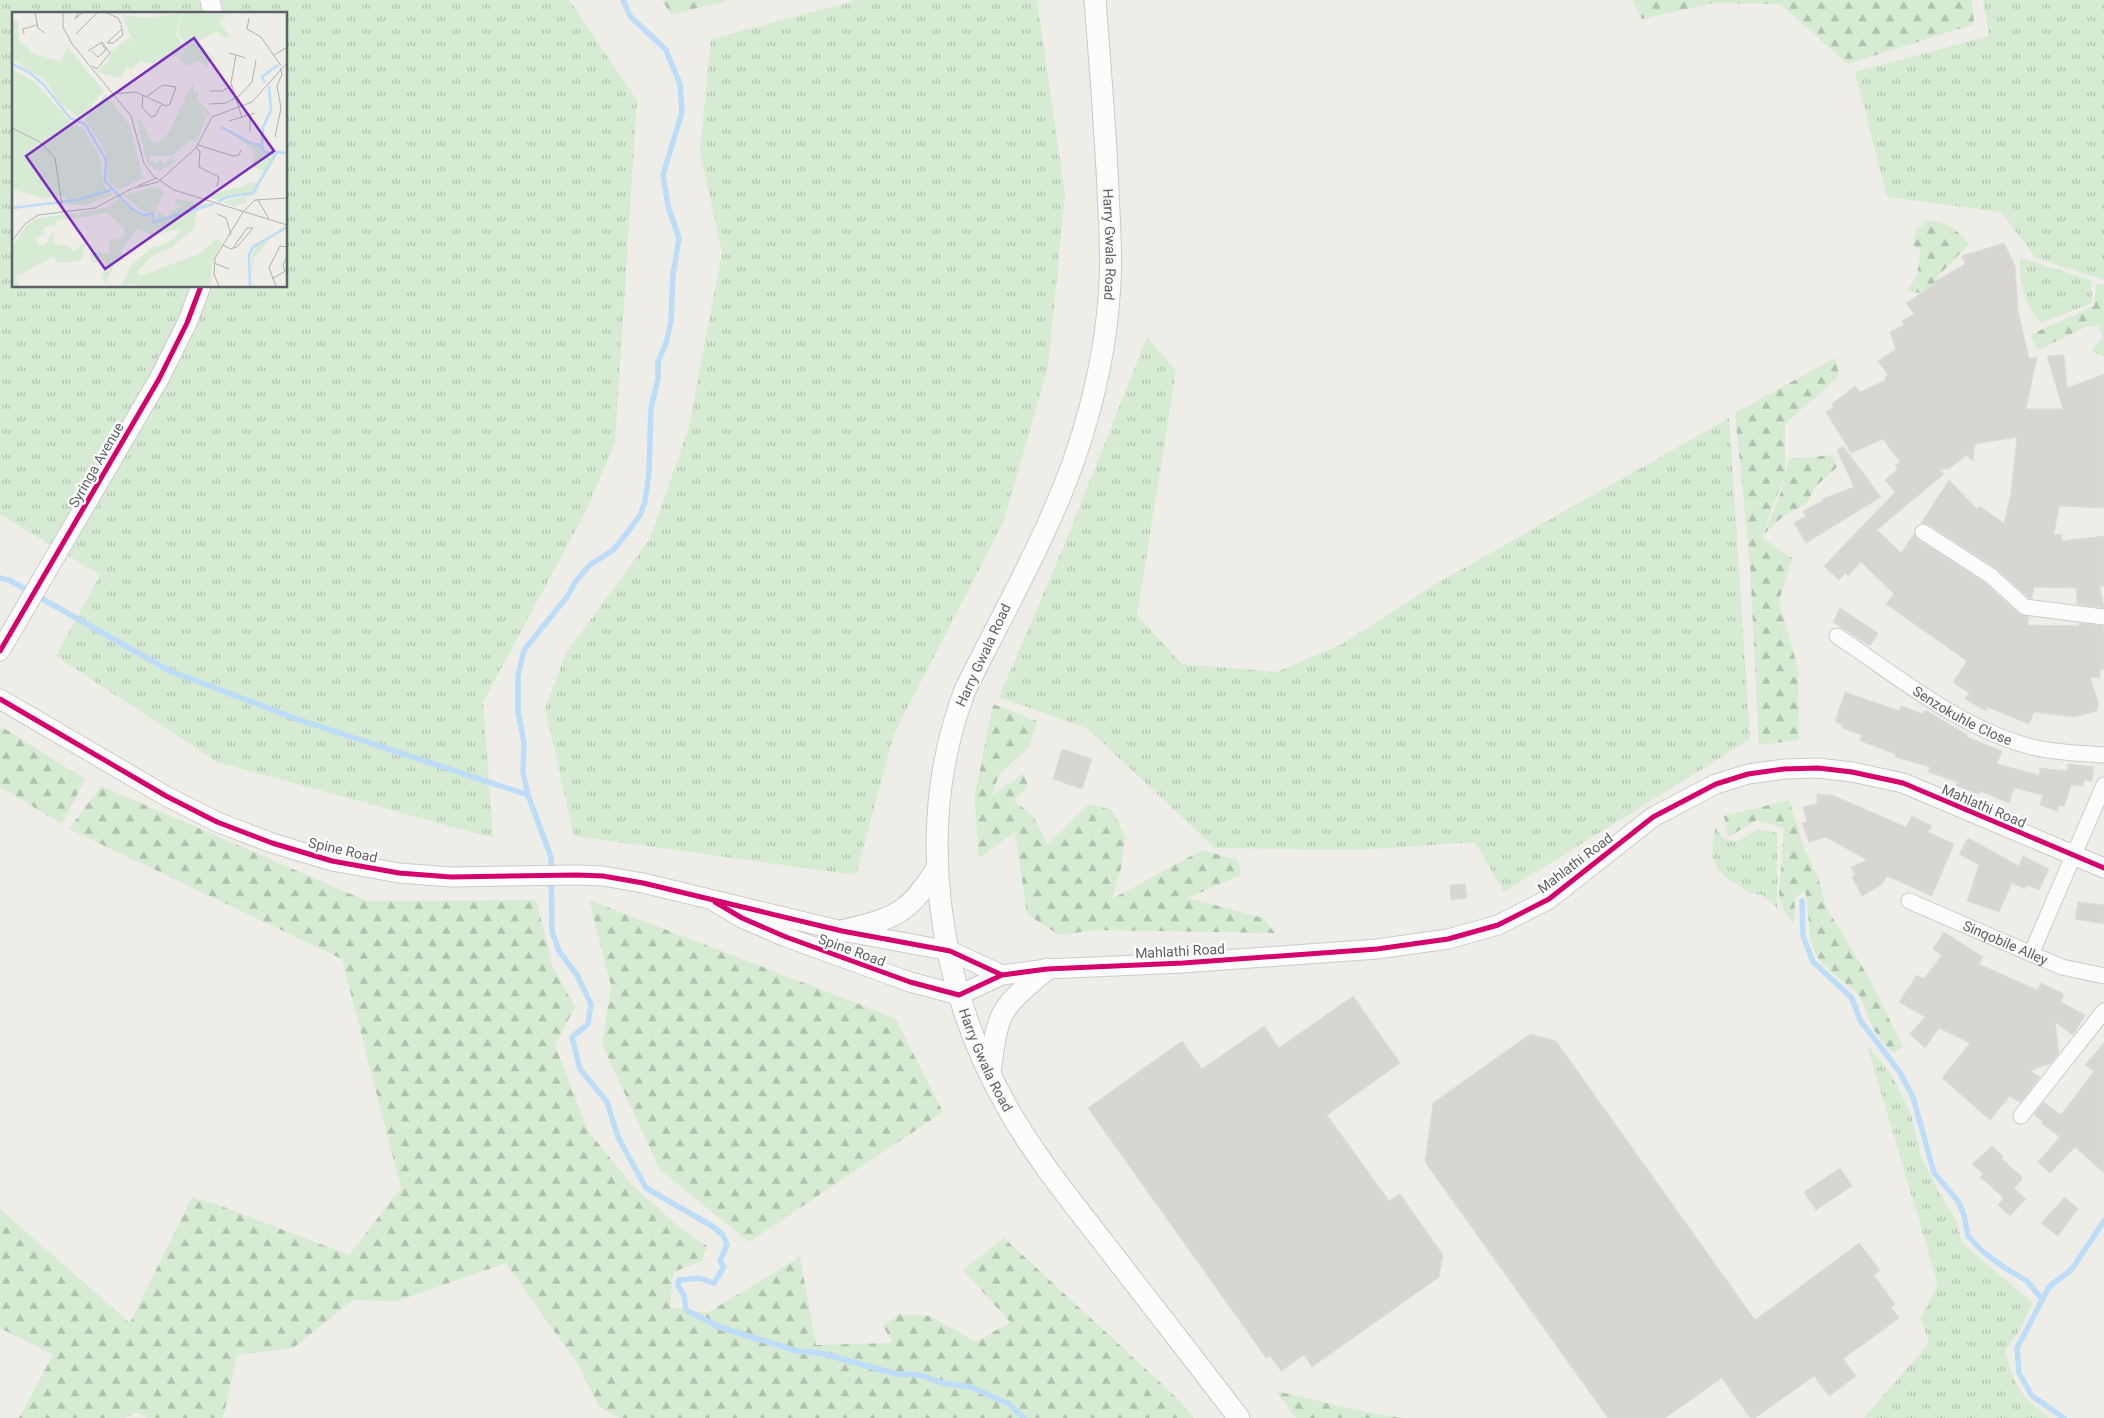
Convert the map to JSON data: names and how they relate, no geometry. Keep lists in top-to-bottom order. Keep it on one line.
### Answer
{"streets":{"main road":["Harry Gwala Road"],"street":["Syringa Avenue","Senzokuhle Close","Mahlathi Road","Spine Road","Sinqobile Alley"]},"crossings":[["Harry Gwala Road","Mahlathi Road"],["Harry Gwala Road","Spine Road"],["Mahlathi Road","Spine Road"]]}
